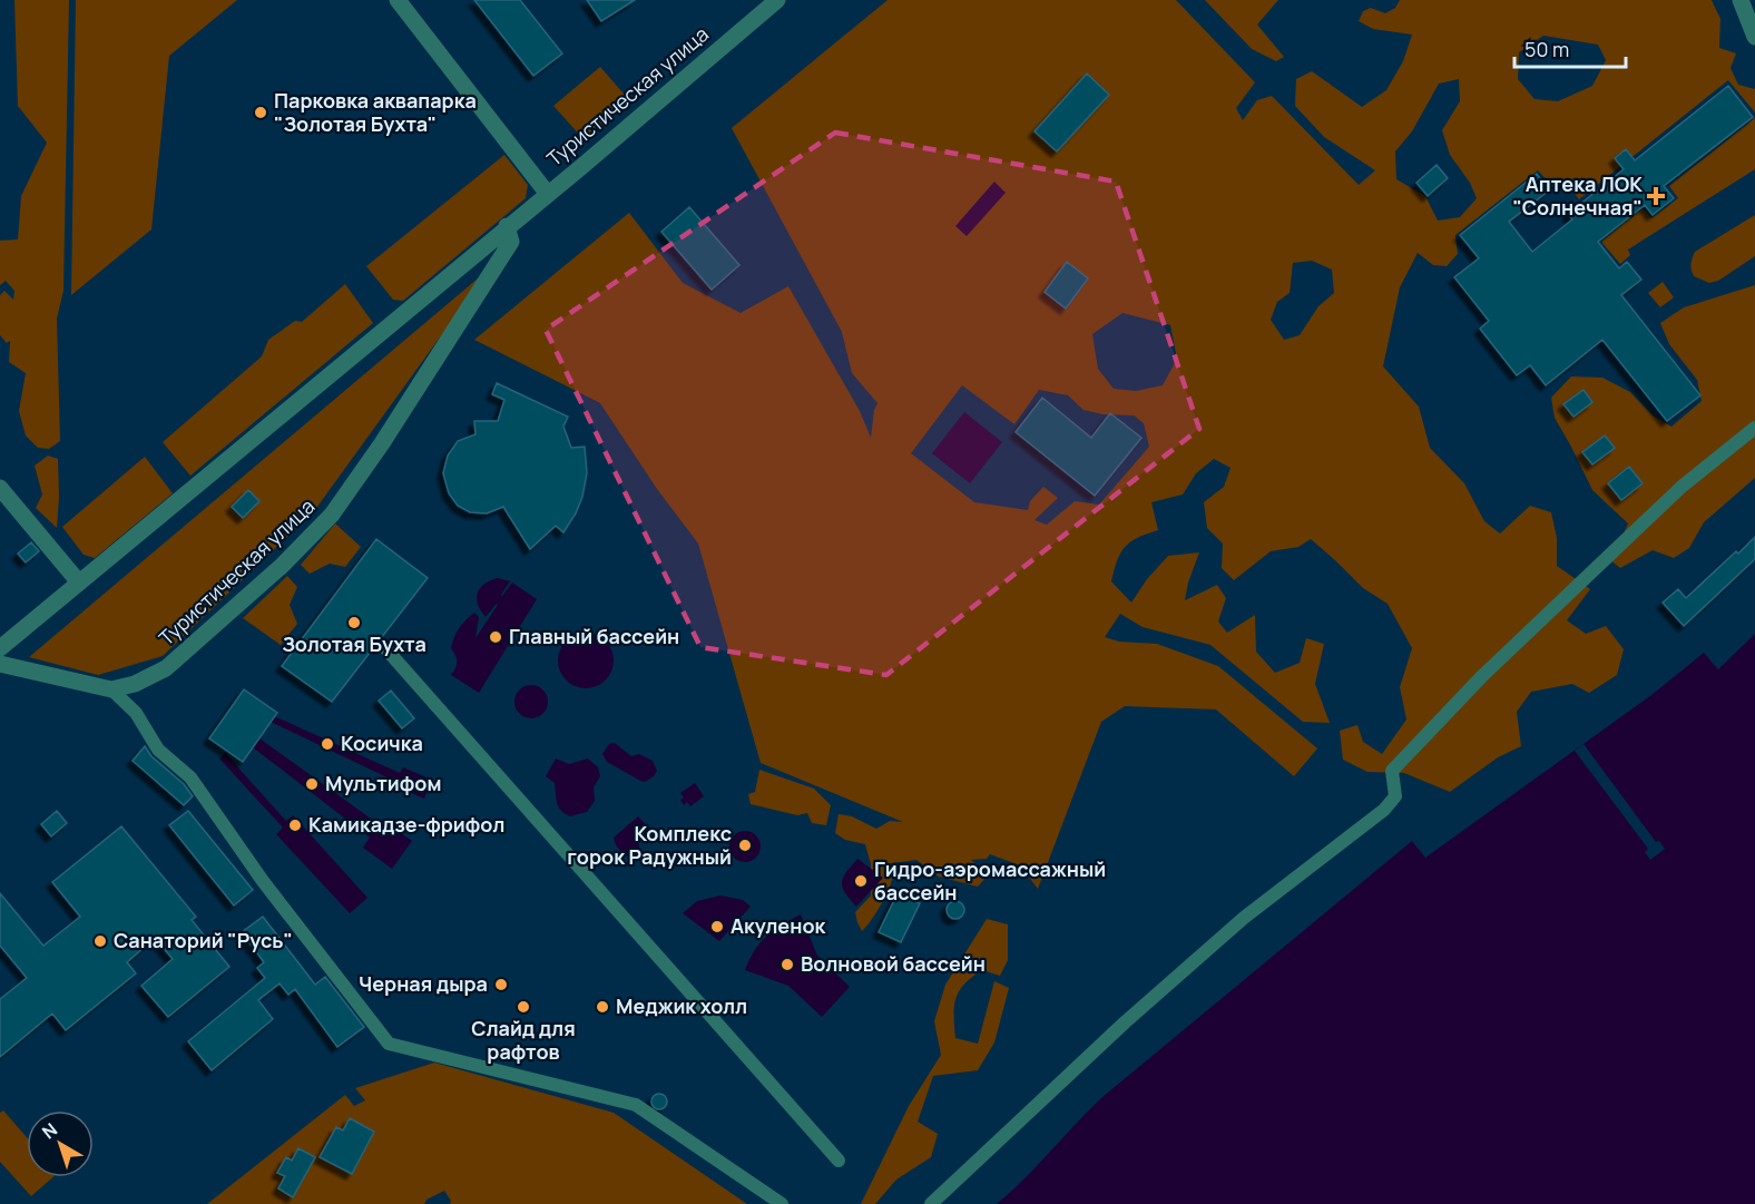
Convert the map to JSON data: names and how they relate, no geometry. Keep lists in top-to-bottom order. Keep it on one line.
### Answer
{"streets":{"street":["Туристическая улица"]},"places":{"other":["Парковка аквапарка \"Золотая Бухта\"","Золотая Бухта","Главный бассейн","Косичка","Мультифом","Камикадзе-фрифол","Комплекс горок Радужный","Гидро-аэромассажный бассейн","Акуленок","Санаторий \"Русь\"","Волновой бассейн","Черная дыра","Слайд для рафтов","Меджик холл"],"health":["Аптека ЛОК \"Солнечная\""]},"scale_bar":"50 m","north":"top left"}
